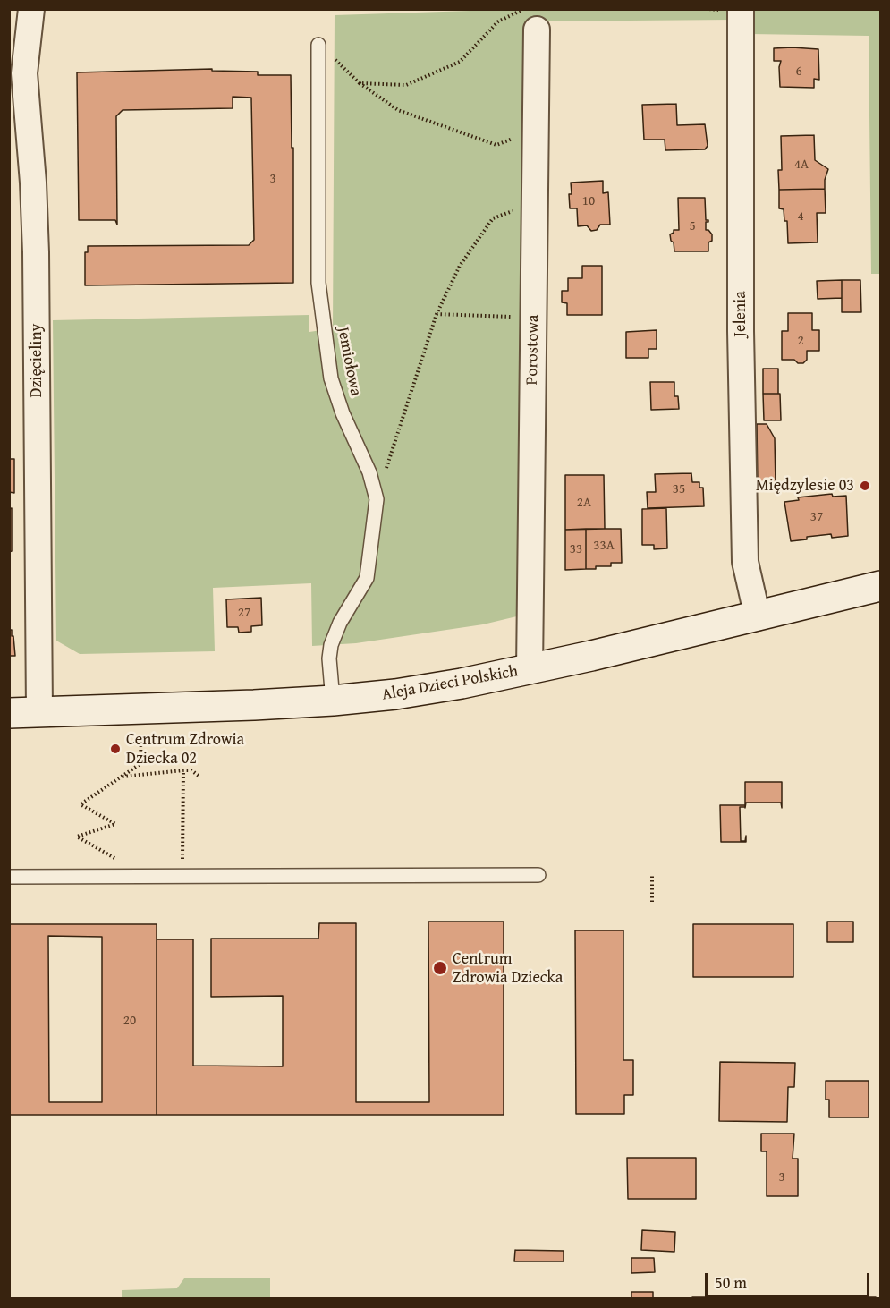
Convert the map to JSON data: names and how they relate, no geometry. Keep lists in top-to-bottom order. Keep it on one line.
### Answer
{"streets":{"street":["Jelenia","Porostowa","Dzięcieliny","Aleja Dzieci Polskich"],"lane":["Jemiołowa"]},"crossings":[["Jelenia","Aleja Dzieci Polskich"],["Porostowa","Aleja Dzieci Polskich"],["Dzięcieliny","Aleja Dzieci Polskich"],["Jemiołowa","Aleja Dzieci Polskich"]],"places":["Międzylesie 03","Centrum Zdrowia Dziecka 02","Centrum Zdrowia Dziecka"],"house_numbers":["6","4A","3","10","4","5","2","35","2A","37","33A","33","27","20","3"],"scale_bar":"50 m"}
